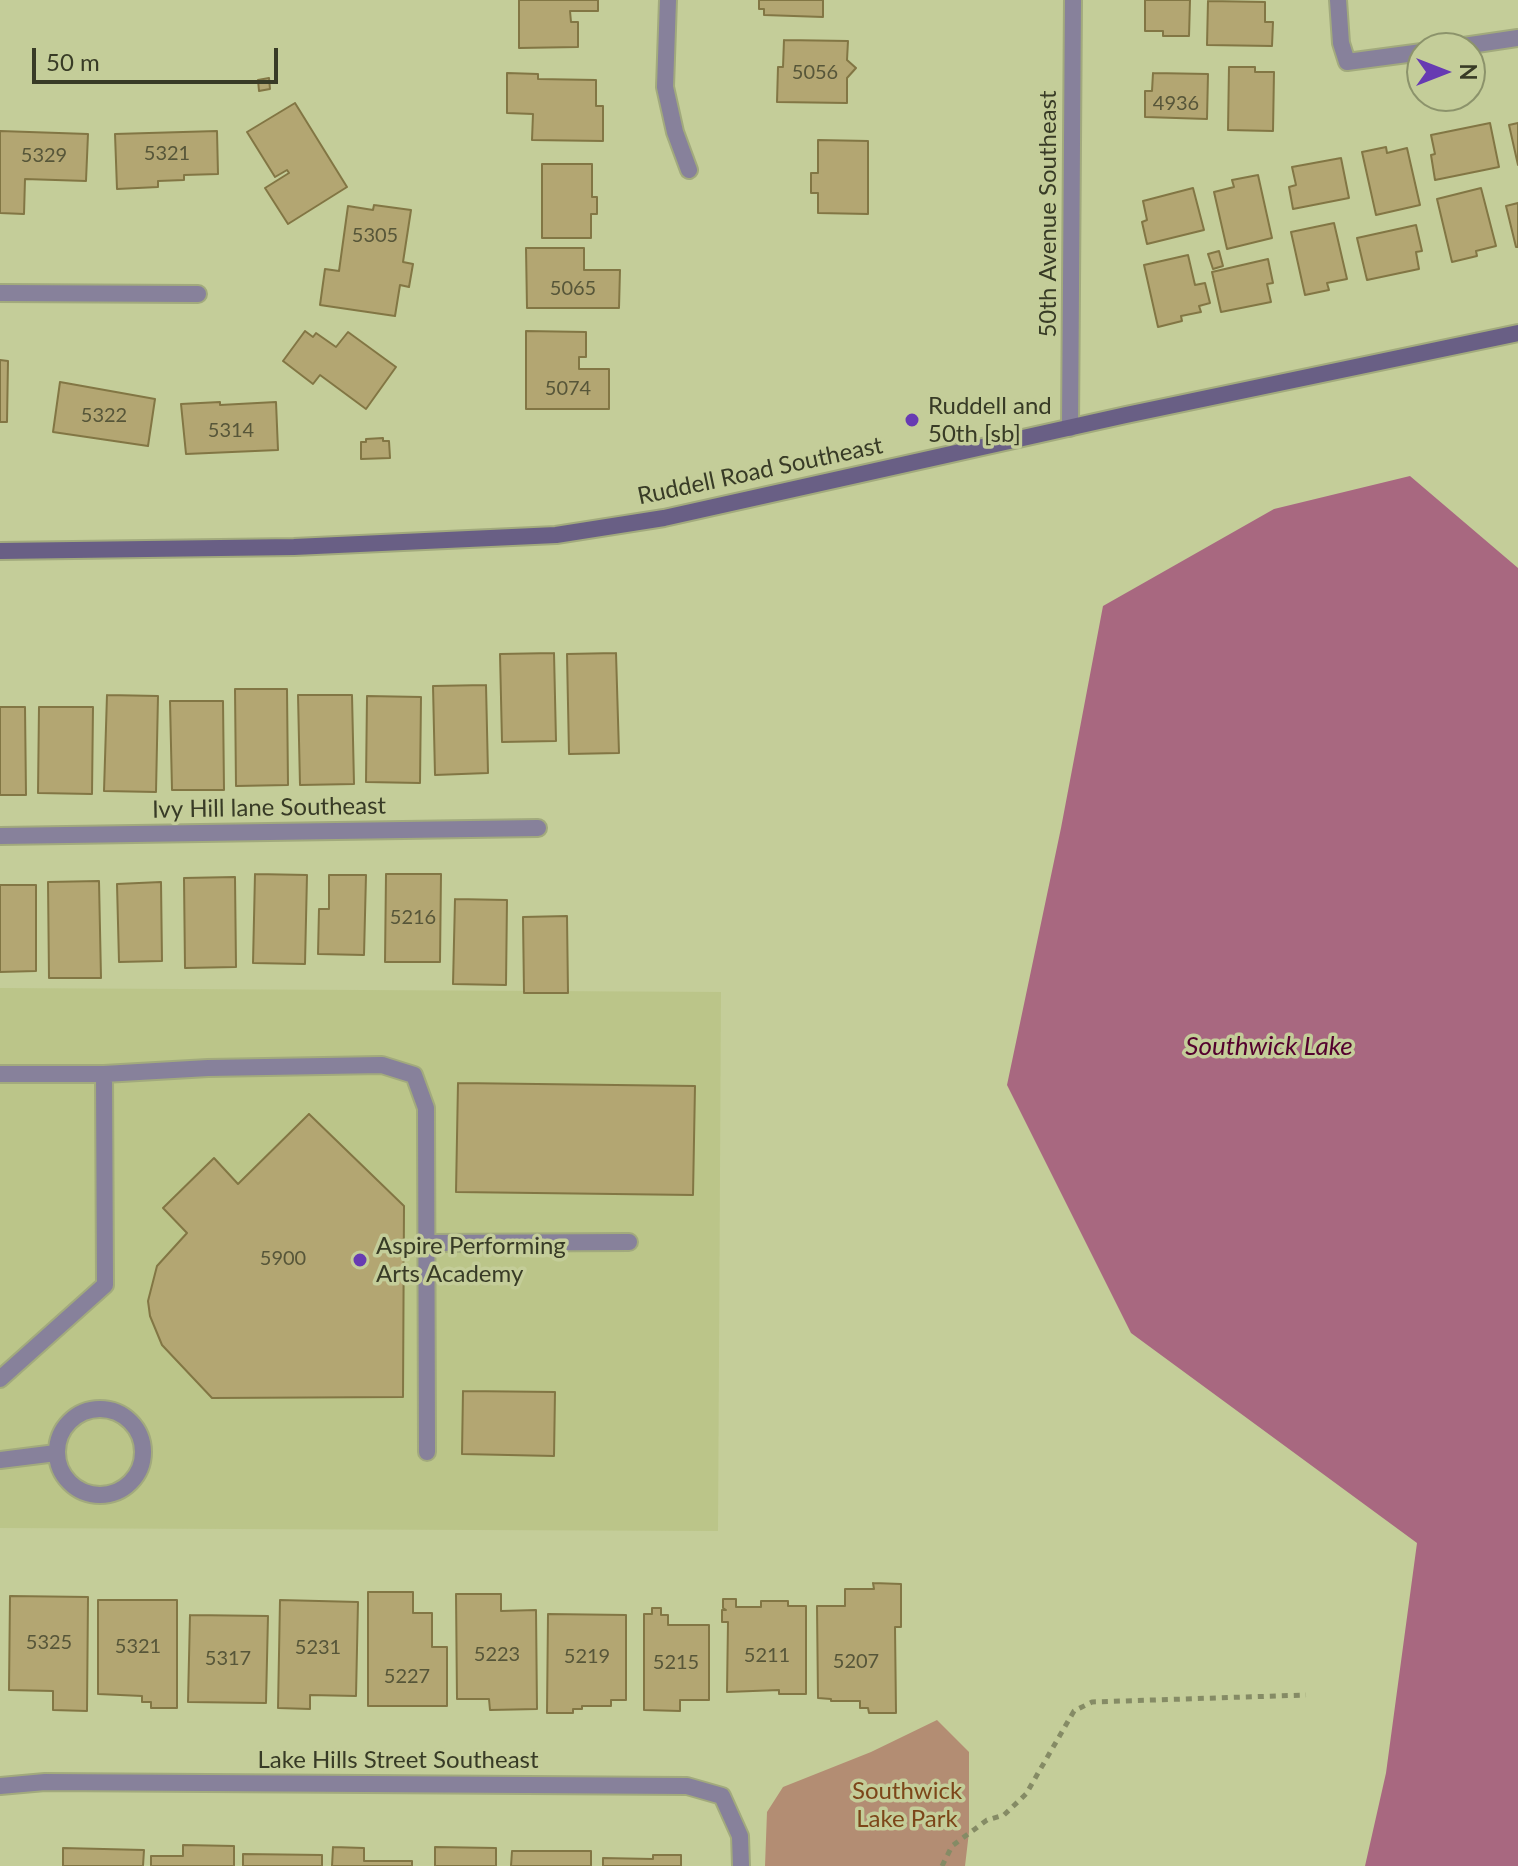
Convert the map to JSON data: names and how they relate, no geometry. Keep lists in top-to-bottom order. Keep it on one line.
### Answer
{"streets":{"main road":["Ruddell Road Southeast"],"street":["50th Avenue Southeast","Ivy Hill lane Southeast","Lake Hills Street Southeast"]},"crossings":[["50th Avenue Southeast","Ruddell Road Southeast"]],"water":["Southwick Lake"],"parks":["Southwick Lake Park"],"places":["Ruddell and 50th [sb]","Aspire Performing Arts Academy"],"house_numbers":["5056","4936","5321","5329","5305","5065","5074","5322","5314","5216","5900","5325","5321","5231","5223","5211","5219","5317","5207","5215","5227"],"scale_bar":"50 m","north":"right"}
